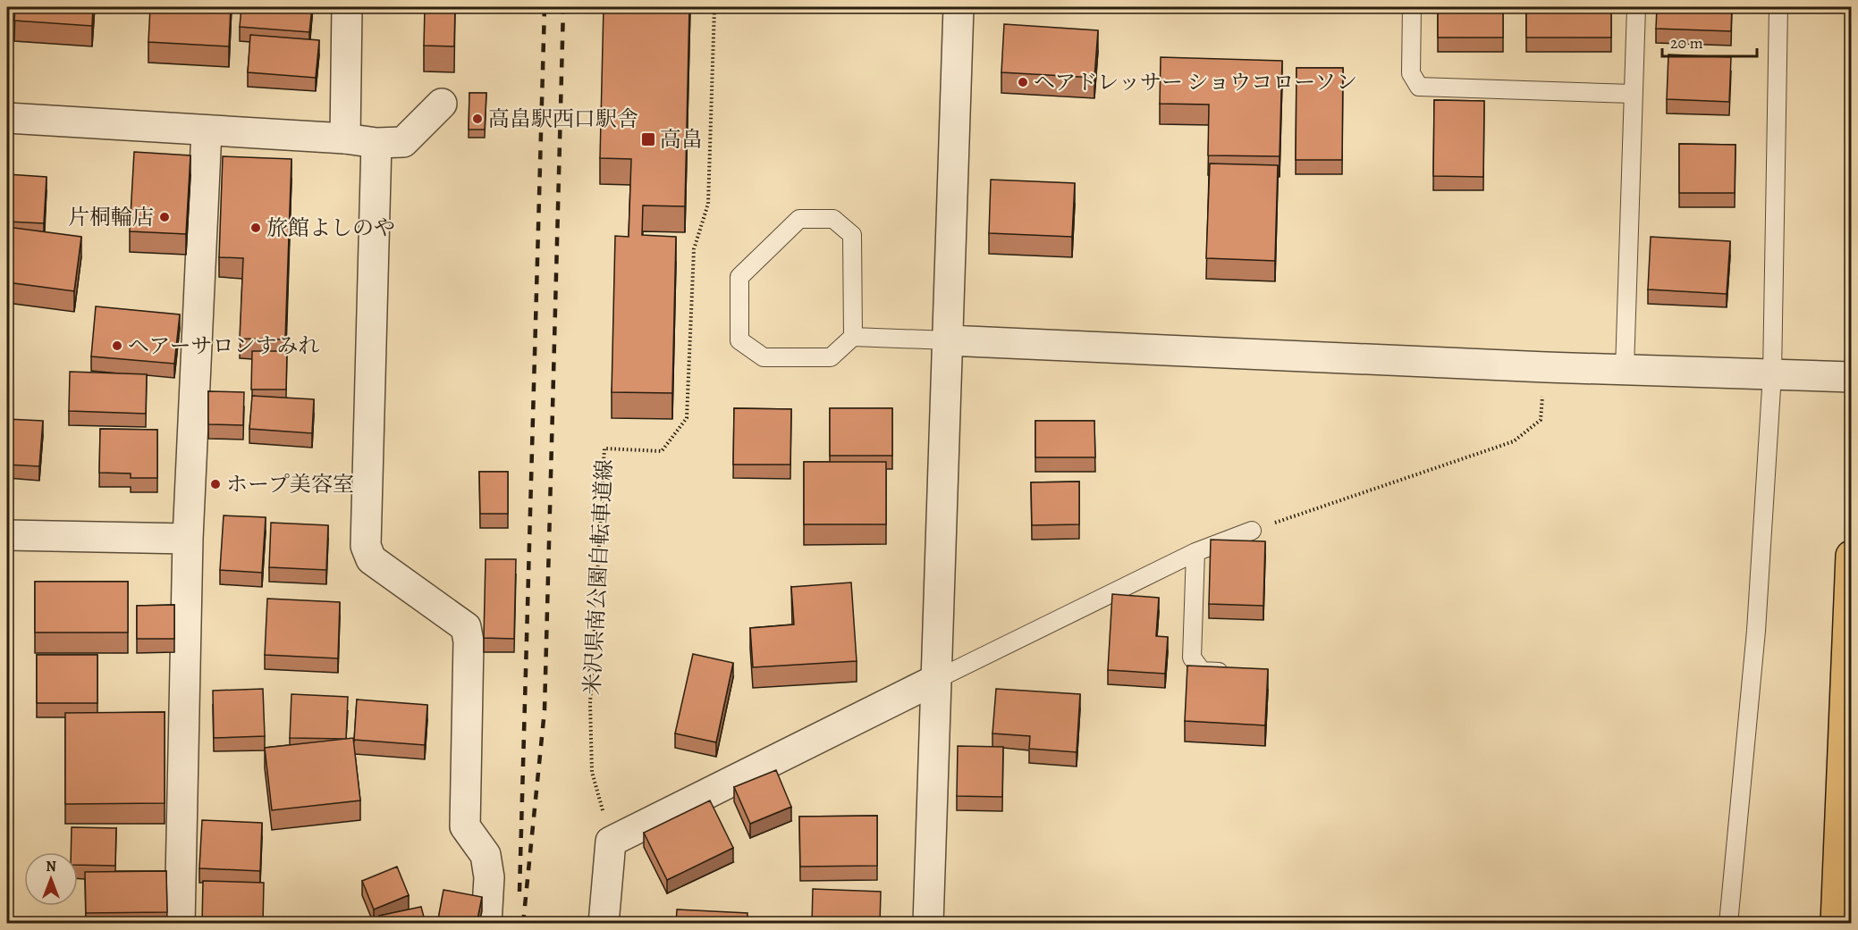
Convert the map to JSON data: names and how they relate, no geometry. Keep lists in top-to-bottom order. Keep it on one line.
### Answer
{"streets":{"path":["米沢県南公園自転車道線"]},"places":{"other":["ヘアドレッサー ショウコローソン","高畠駅西口駅舎","片桐輪店","旅館よしのや","ヘアーサロンすみれ","ホープ美容室"],"transit":["高畠"]},"scale_bar":"20 m","north":"top"}
